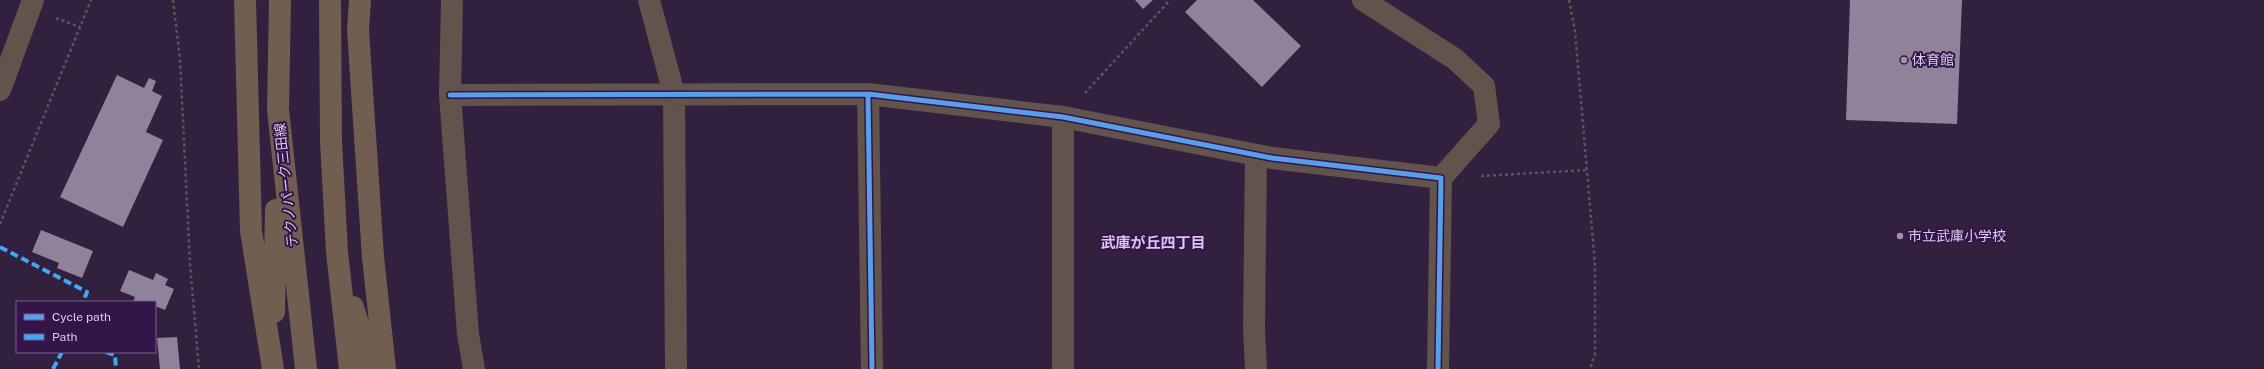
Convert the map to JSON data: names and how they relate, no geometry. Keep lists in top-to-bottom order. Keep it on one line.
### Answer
{"streets":{"main road":["テクノパーク三田線"]},"districts":["武庫が丘四丁目"],"places":["体育館","市立武庫小学校"],"legend":["Cycle path","Path"]}
